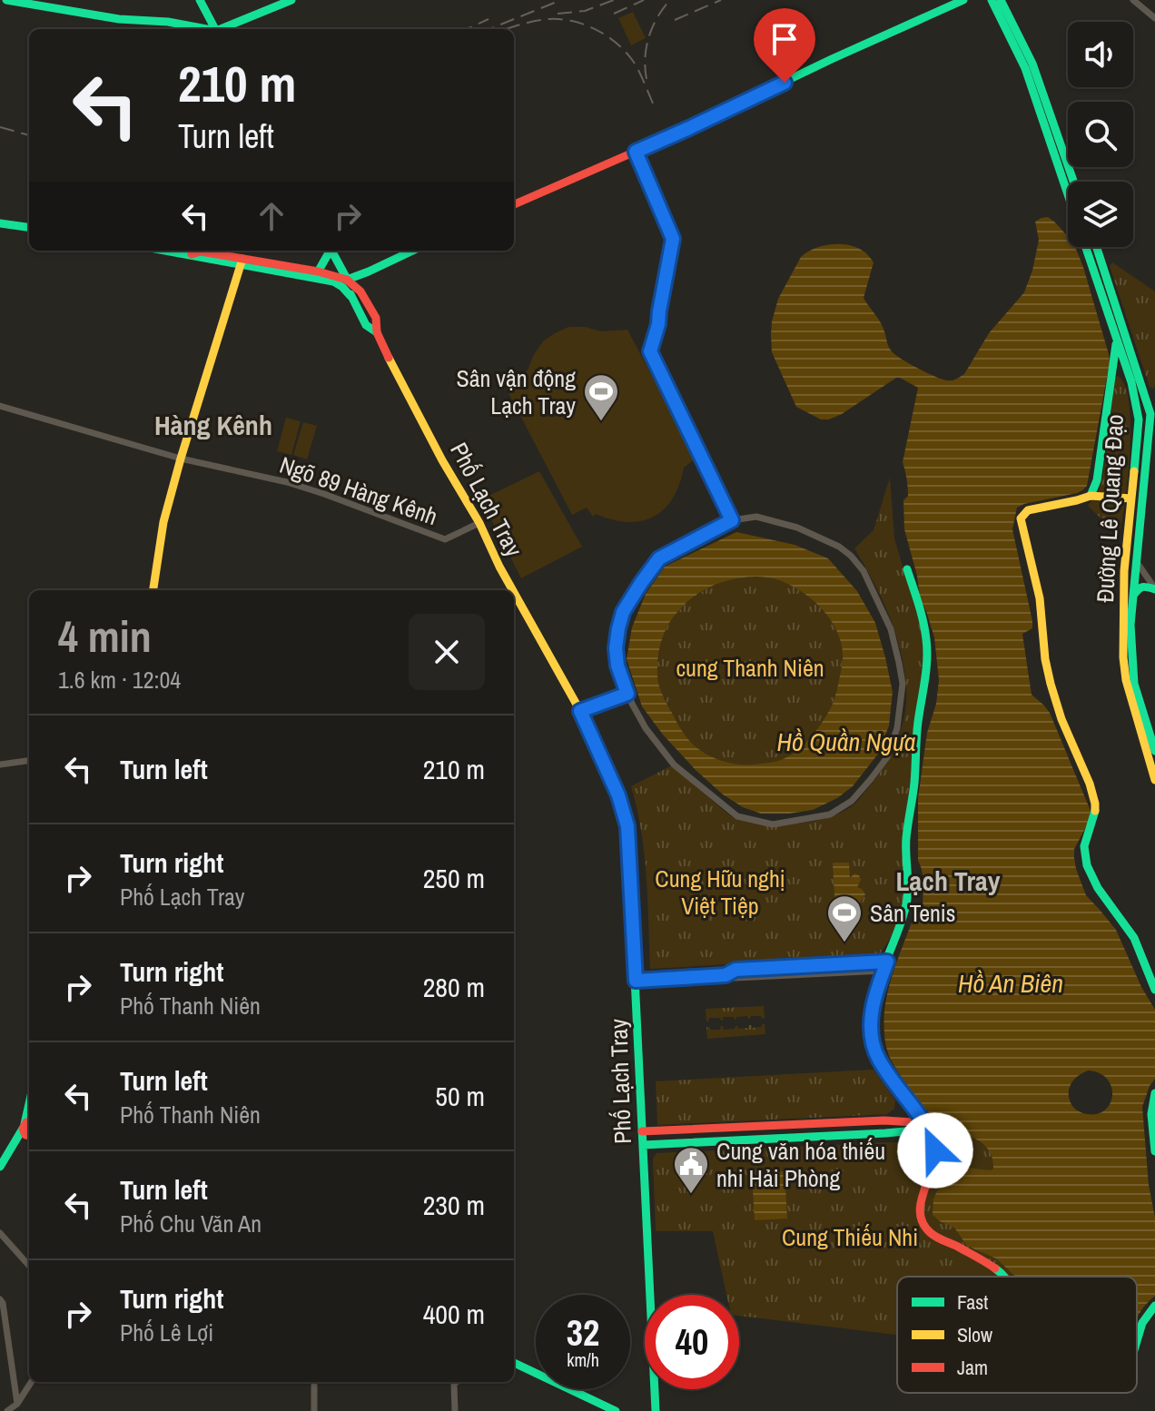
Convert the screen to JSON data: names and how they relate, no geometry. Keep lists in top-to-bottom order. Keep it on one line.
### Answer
{"streets":{"street":["Ngõ 89 Hàng Kênh","Phố Lạch Tray","Đường Lê Quang Đạo"]},"crossings":[["Ngõ 89 Hàng Kênh","Phố Lạch Tray"]],"districts":["Hàng Kênh","Lạch Tray"],"water":["Hồ Quần Ngựa","Hồ An Biên"],"parks":["cung Thanh Niên","Cung Hữu nghị Việt Tiệp","Cung Thiếu Nhi"],"places":{"sports":["Sân vận động Lạch Tray","Sân Tenis"],"public building":["Cung văn hóa thiếu nhi Hải Phòng"]},"legend":["Fast","Slow","Jam"],"page":{"turn":["210 m","Turn left"],"heading":["4 min","1.6 km · 12:04"],"list":[{"name":"Turn left","value":"210 m"},{"name":"Turn right","note":"Phố Lạch Tray","value":"250 m"},{"name":"Turn right","note":"Phố Thanh Niên","value":"280 m"},{"name":"Turn left","note":"Phố Thanh Niên","value":"50 m"},{"name":"Turn left","note":"Phố Chu Văn An","value":"230 m"},{"name":"Turn right","note":"Phố Lê Lợi","value":"400 m"}],"speed":"32 km/h","limit":"40"}}
